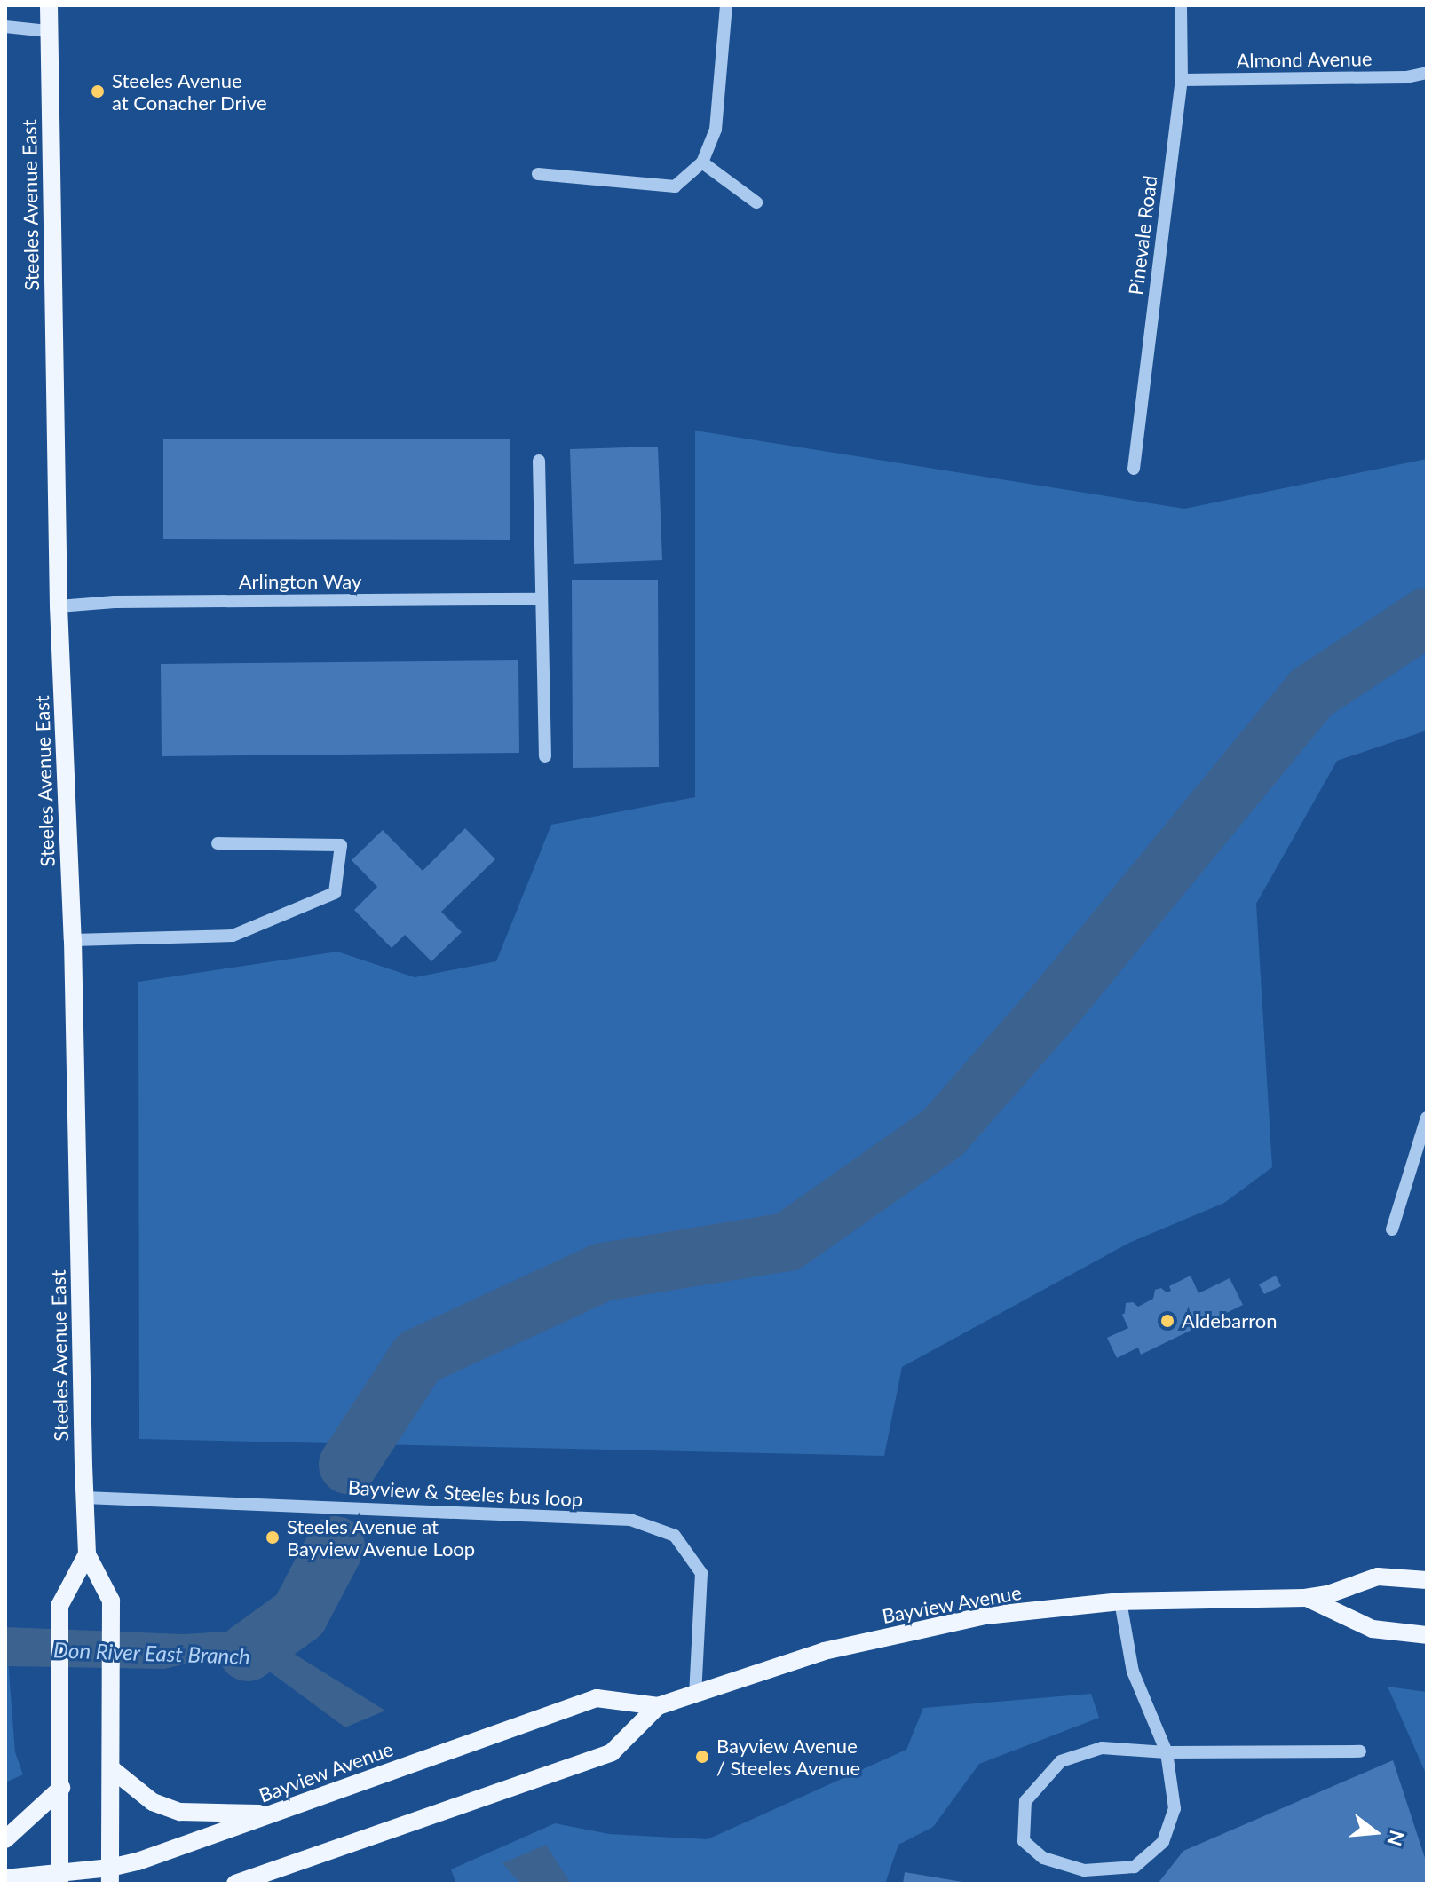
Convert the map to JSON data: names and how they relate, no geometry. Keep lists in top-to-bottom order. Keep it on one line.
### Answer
{"streets":{"main road":["Steeles Avenue East","Bayview Avenue"],"street":["Almond Avenue","Pinevale Road","Arlington Way","Bayview & Steeles bus loop"]},"crossings":[["Almond Avenue","Pinevale Road"],["Steeles Avenue East","Arlington Way"],["Steeles Avenue East","Bayview & Steeles bus loop"],["Steeles Avenue East","Bayview Avenue"],["Bayview & Steeles bus loop","Bayview Avenue"]],"water":["Don River East Branch"],"places":["Steeles Avenue at Conacher Drive","Aldebarron","Steeles Avenue at Bayview Avenue Loop","Bayview Avenue / Steeles Avenue"],"north":"right"}
